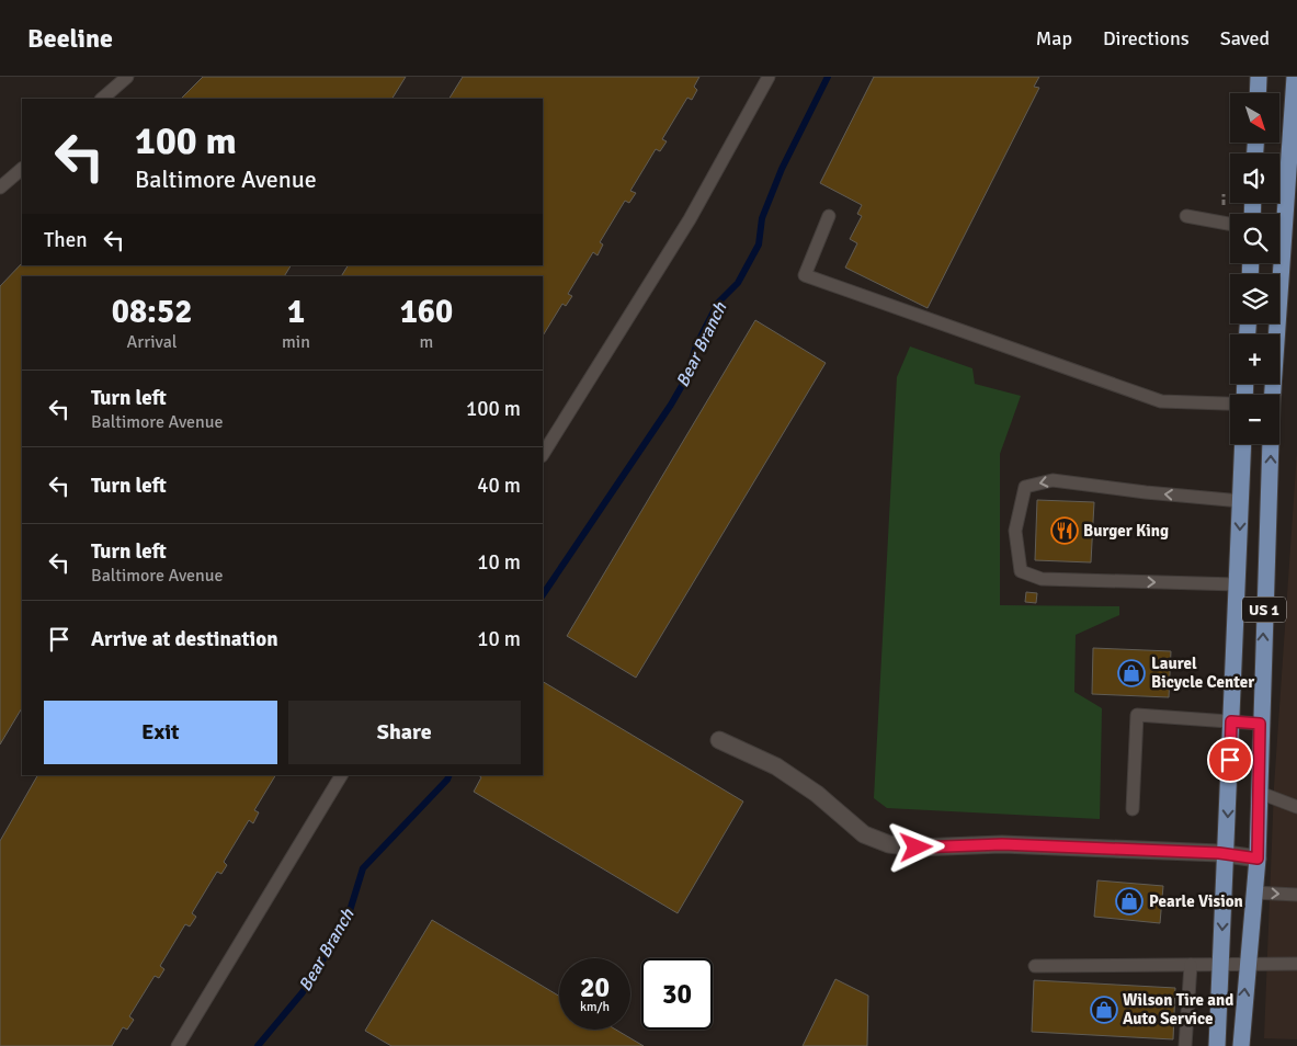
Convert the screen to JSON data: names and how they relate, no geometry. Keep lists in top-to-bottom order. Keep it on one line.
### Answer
{"streets":{"main road":["US 1"]},"water":["Bear Branch"],"places":{"restaurant":["Burger King"],"shop":["Laurel Bicycle Center","Pearle Vision","Wilson Tire and Auto Service"]},"north":"bottom right","page":{"header":"Beeline","nav":["Map","Directions","Saved"],"map_buttons":["+","−"],"turn":["100 m","Baltimore Avenue"],"then":"Then","eta":["08:52","Arrival","1","min","160","m"],"list":[{"name":"Turn left","note":"Baltimore Avenue","value":"100 m"},{"name":"Turn left","value":"40 m"},{"name":"Turn left","note":"Baltimore Avenue","value":"10 m"},{"name":"Arrive at destination","value":"10 m"}],"buttons":["Exit","Share"],"speed":"20 km/h","limit":"30"}}
